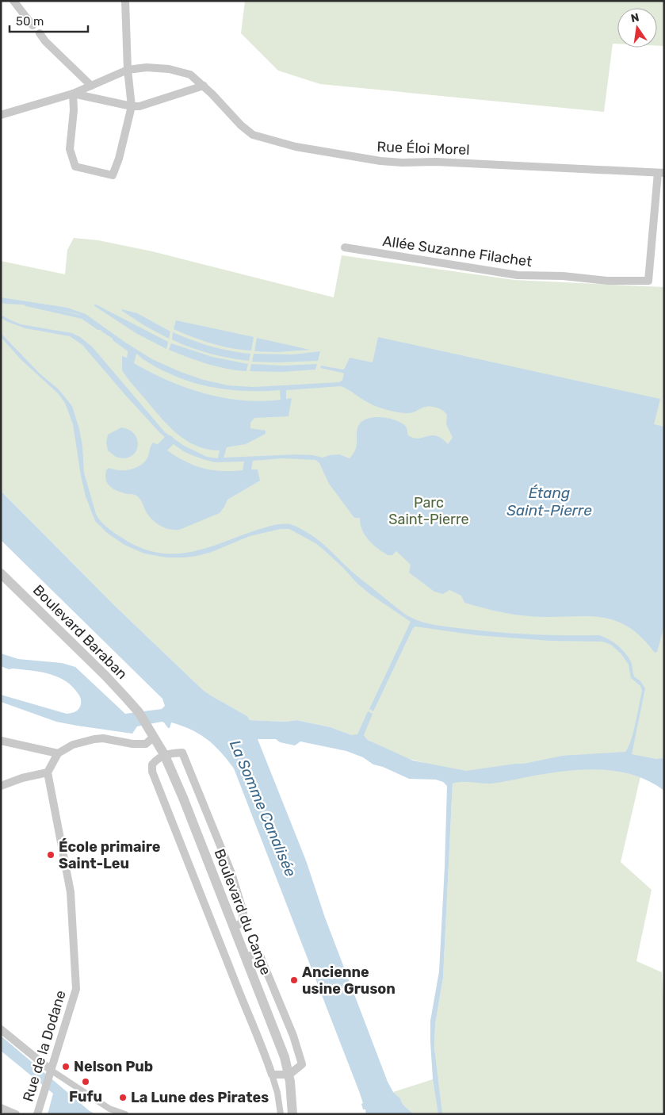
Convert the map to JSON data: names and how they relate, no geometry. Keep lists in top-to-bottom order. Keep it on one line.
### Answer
{"streets":{"street":["Rue Éloi Morel","Allée Suzanne Filachet","Boulevard Baraban","Boulevard du Cange","Rue de la Dodane"]},"crossings":[["Rue Éloi Morel","Allée Suzanne Filachet"],["Boulevard Baraban","Boulevard du Cange"]],"water":["Étang Saint-Pierre","La Somme Canalisée"],"parks":["Parc Saint-Pierre"],"places":["École primaire Saint-Leu","Ancienne usine Gruson","Nelson Pub","Fufu","La Lune des Pirates"],"scale_bar":"50 m","north":"top"}
